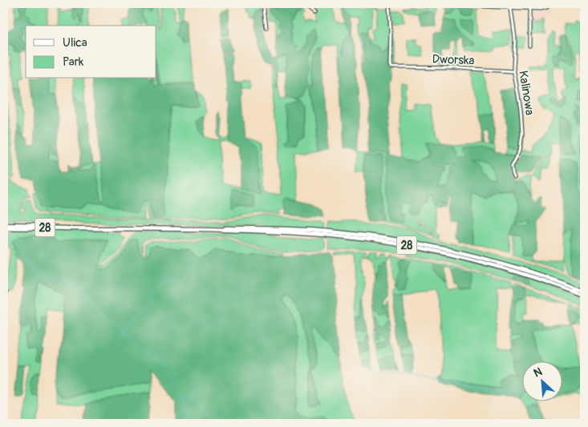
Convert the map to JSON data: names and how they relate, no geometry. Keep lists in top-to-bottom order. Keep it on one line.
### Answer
{"streets":{"main road":["28"],"street":["Dworska","Kalinowa"]},"crossings":[["Dworska","Kalinowa"]],"legend":["Ulica","Park"],"north":"top left"}
